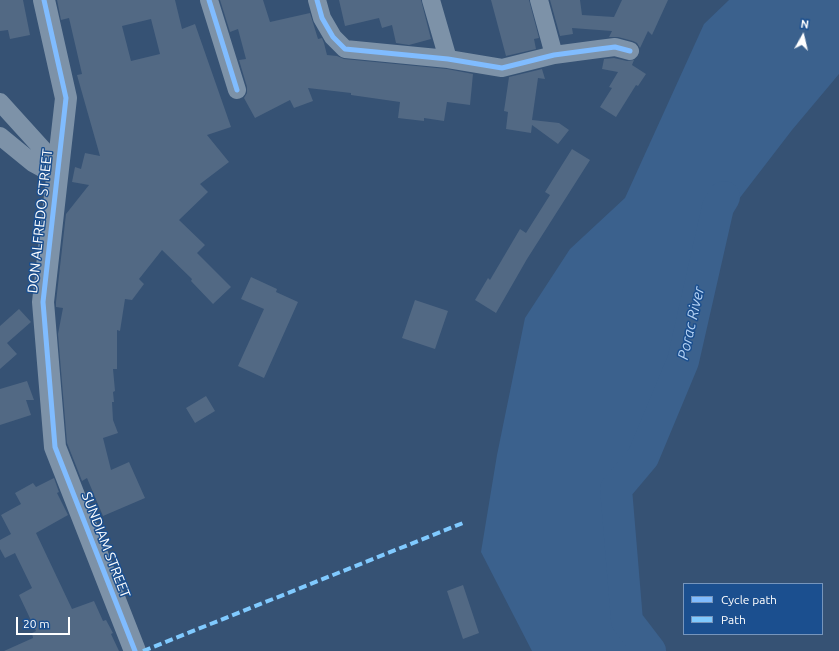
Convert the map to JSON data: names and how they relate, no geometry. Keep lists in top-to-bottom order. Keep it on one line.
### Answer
{"streets":{"street":["DON ALFREDO STREET","SUNDIAM STREET"]},"crossings":[["DON ALFREDO STREET","SUNDIAM STREET"]],"water":["Porac River"],"legend":["Cycle path","Path"],"scale_bar":"20 m","north":"top"}
